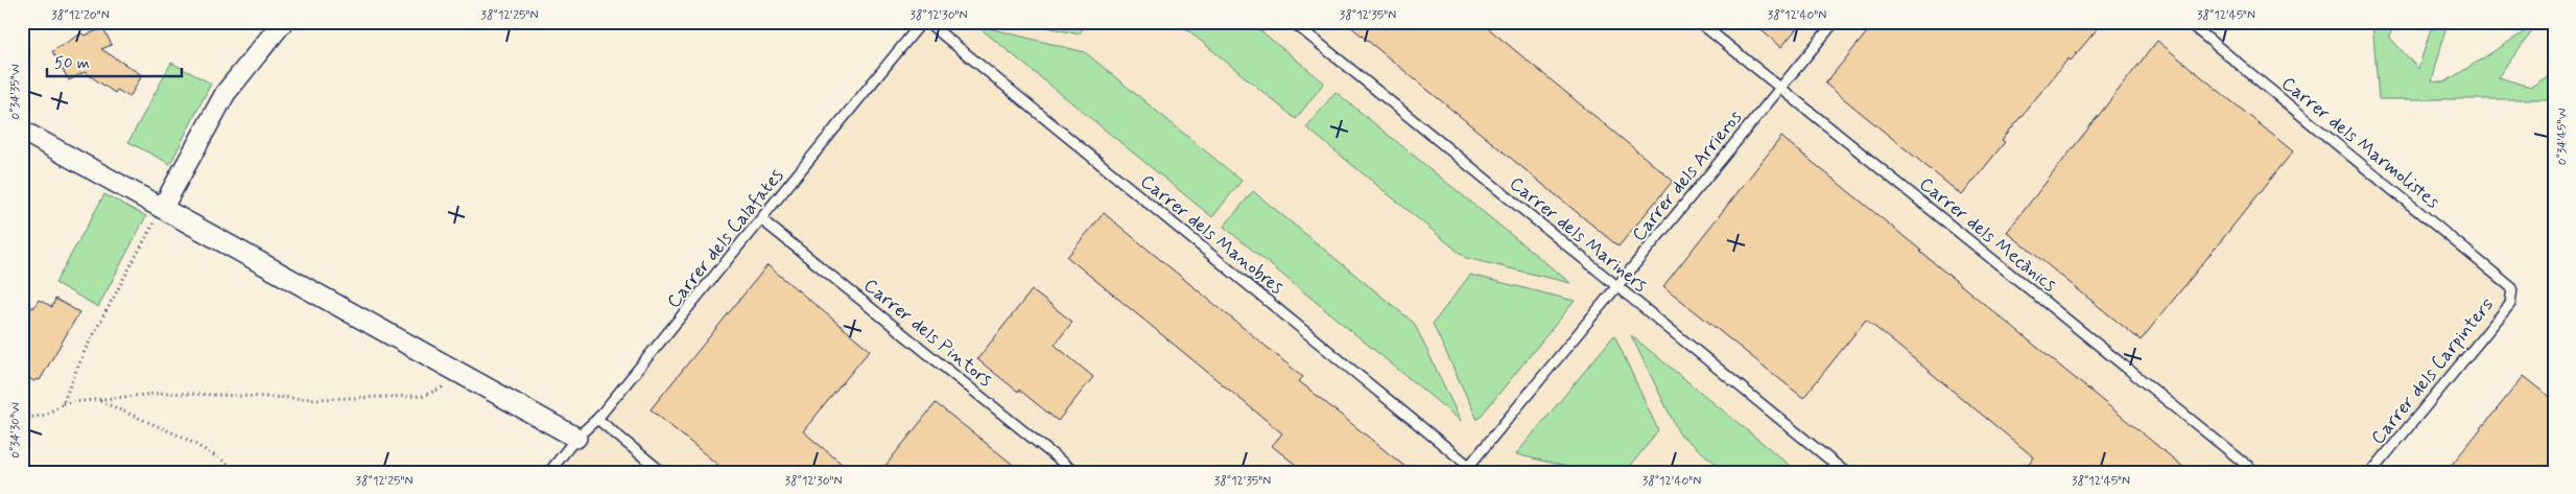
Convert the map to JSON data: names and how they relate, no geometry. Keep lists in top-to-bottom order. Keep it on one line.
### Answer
{"streets":{"lane":["Carrer dels Marmolistes","Carrer dels Arrieros","Carrer dels Manobres","Carrer dels Mariners","Carrer dels Mecànics","Carrer dels Calafates","Carrer dels Pintors","Carrer dels Carpinters"]},"crossings":[["Carrer dels Marmolistes","Carrer dels Carpinters"],["Carrer dels Arrieros","Carrer dels Manobres"],["Carrer dels Arrieros","Carrer dels Mariners"],["Carrer dels Arrieros","Carrer dels Mecànics"],["Carrer dels Calafates","Carrer dels Pintors"]],"scale_bar":"50 m","coordinates":["38°12'20\"N","38°12'25\"N","38°12'30\"N","38°12'35\"N","38°12'40\"N","38°12'45\"N","0°34'35\"W","0°34'45\"W","0°34'30\"W"]}
